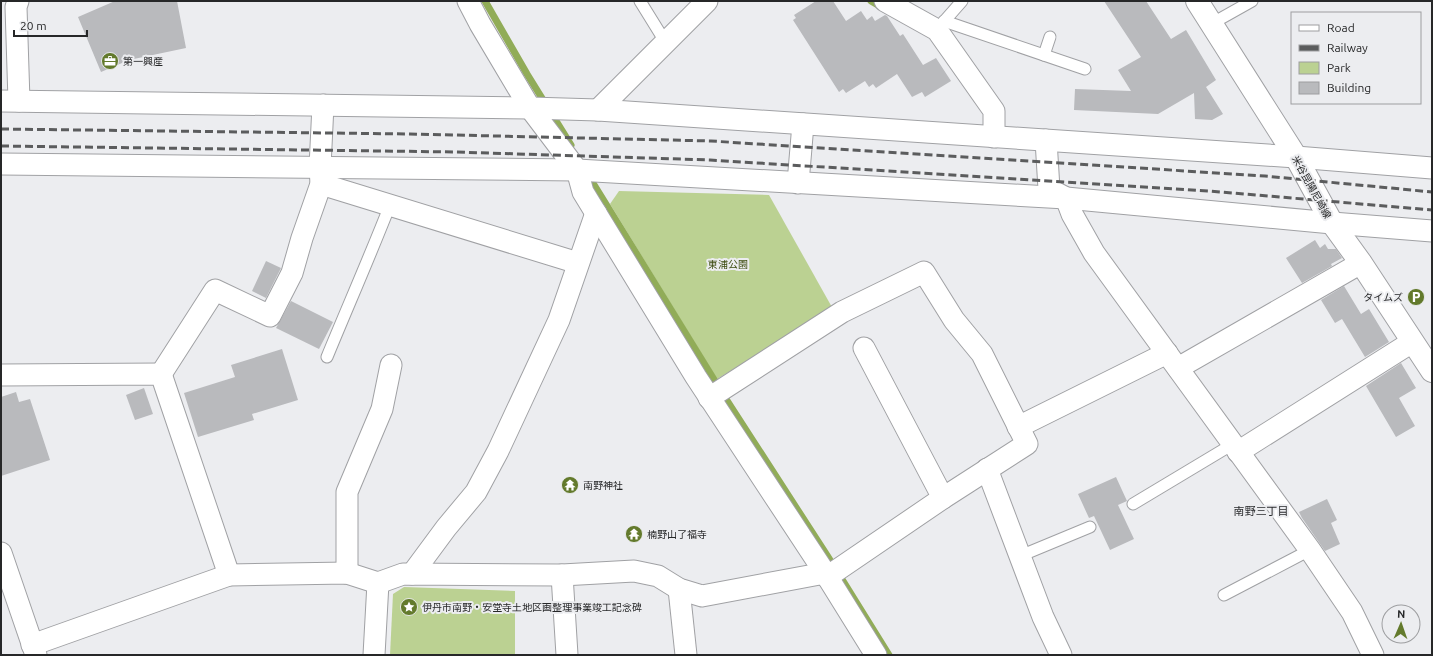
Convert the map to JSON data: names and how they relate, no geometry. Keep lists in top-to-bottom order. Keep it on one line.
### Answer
{"streets":{"main road":["米谷昆陽尼崎線"]},"districts":["南野三丁目"],"parks":["東浦公園"],"places":{"office":["第一興産"],"parking":["タイムズ"],"temple":["南野神社","楠野山了福寺"],"place":["伊丹市南野・安堂寺土地区画整理事業竣工記念碑"]},"legend":["Road","Railway","Park","Building"],"scale_bar":"20 m","north":"top"}
